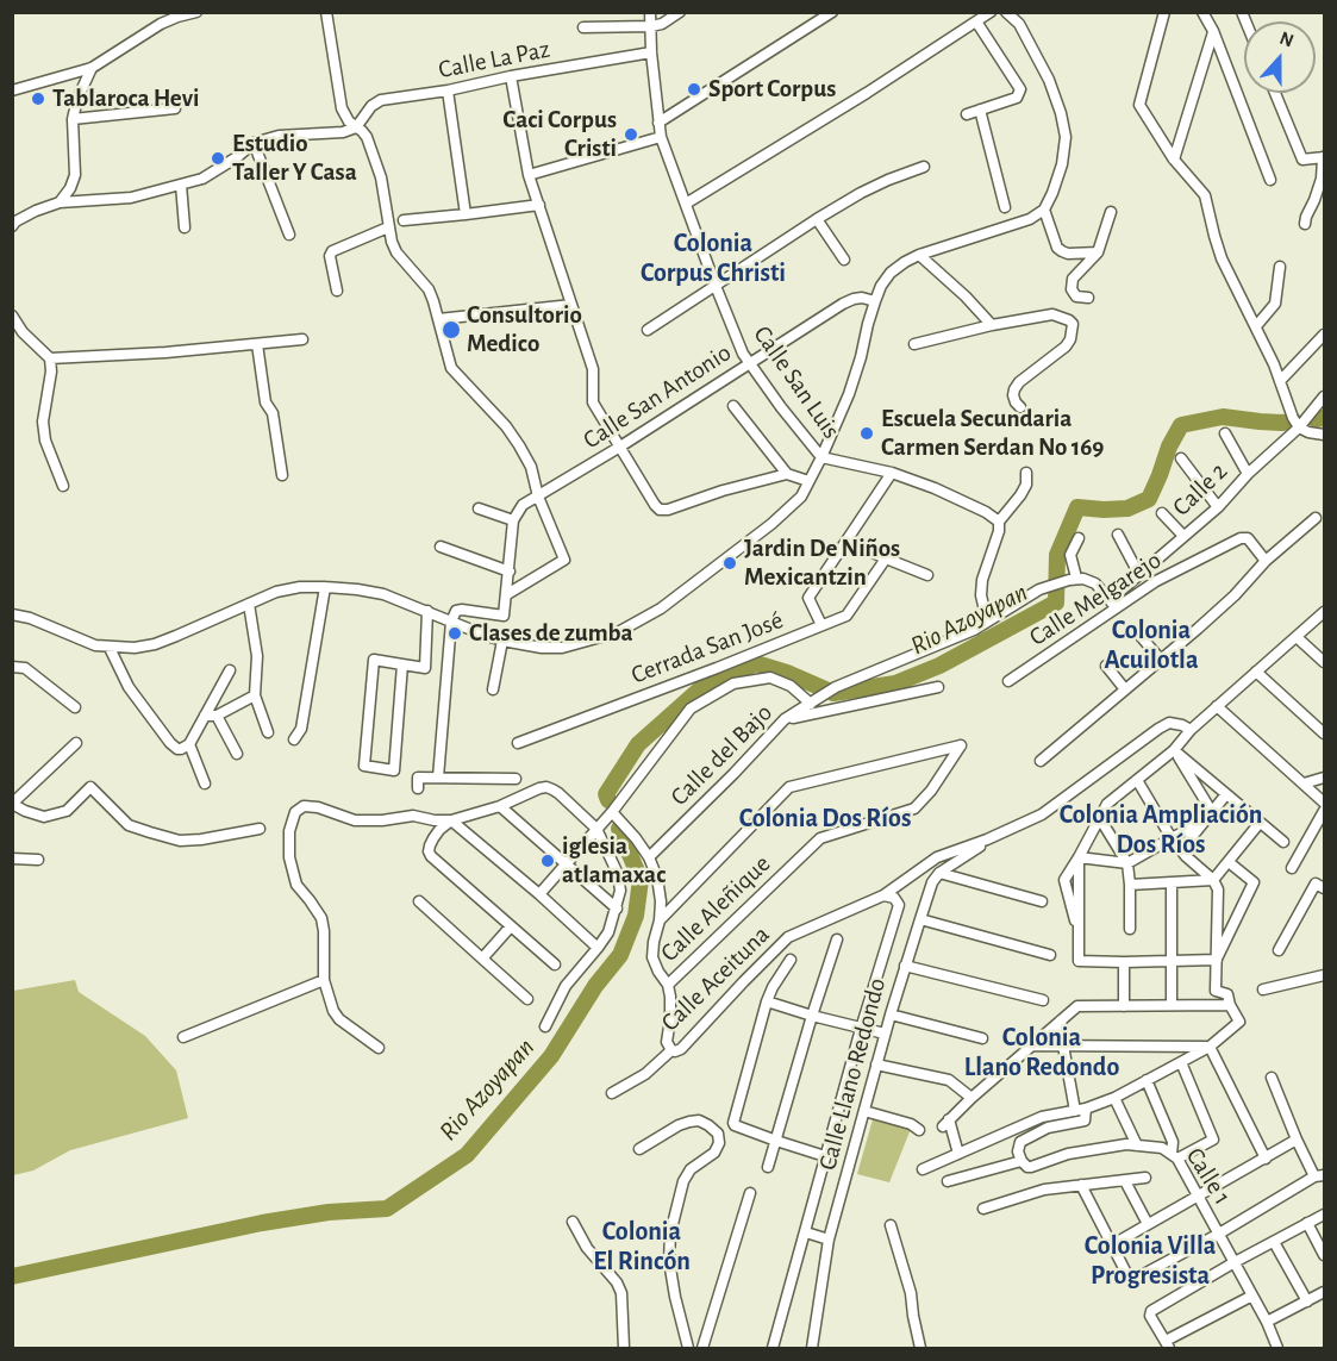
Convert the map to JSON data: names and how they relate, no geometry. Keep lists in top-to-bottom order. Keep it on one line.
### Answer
{"streets":{"street":["Calle La Paz","Calle San Luis","Calle San Antonio","Calle 2","Calle Melgarejo","Cerrada San José","Calle del Bajo","Calle Aleñique","Calle Aceituna","Calle Llano Redondo","Calle 1"]},"crossings":[["Calle La Paz","Calle San Luis"],["Calle San Luis","Calle San Antonio"],["Calle 2","Calle Melgarejo"],["Calle Aceituna","Calle Llano Redondo"]],"districts":["Colonia Corpus Christi","Colonia Acuilotla","Colonia Ampliación Dos Ríos","Colonia Dos Ríos","Colonia Llano Redondo","Colonia El Rincón","Colonia Villa Progresista"],"water":["Rio Azoyapan"],"places":["Sport Corpus","Tablaroca Hevi","Caci Corpus Cristi","Estudio Taller Y Casa","Consultorio Medico","Escuela Secundaria Carmen Serdan No 169","Jardin De Niños Mexicantzin","Clases de zumba","iglesia atlamaxac"],"north":"top"}
